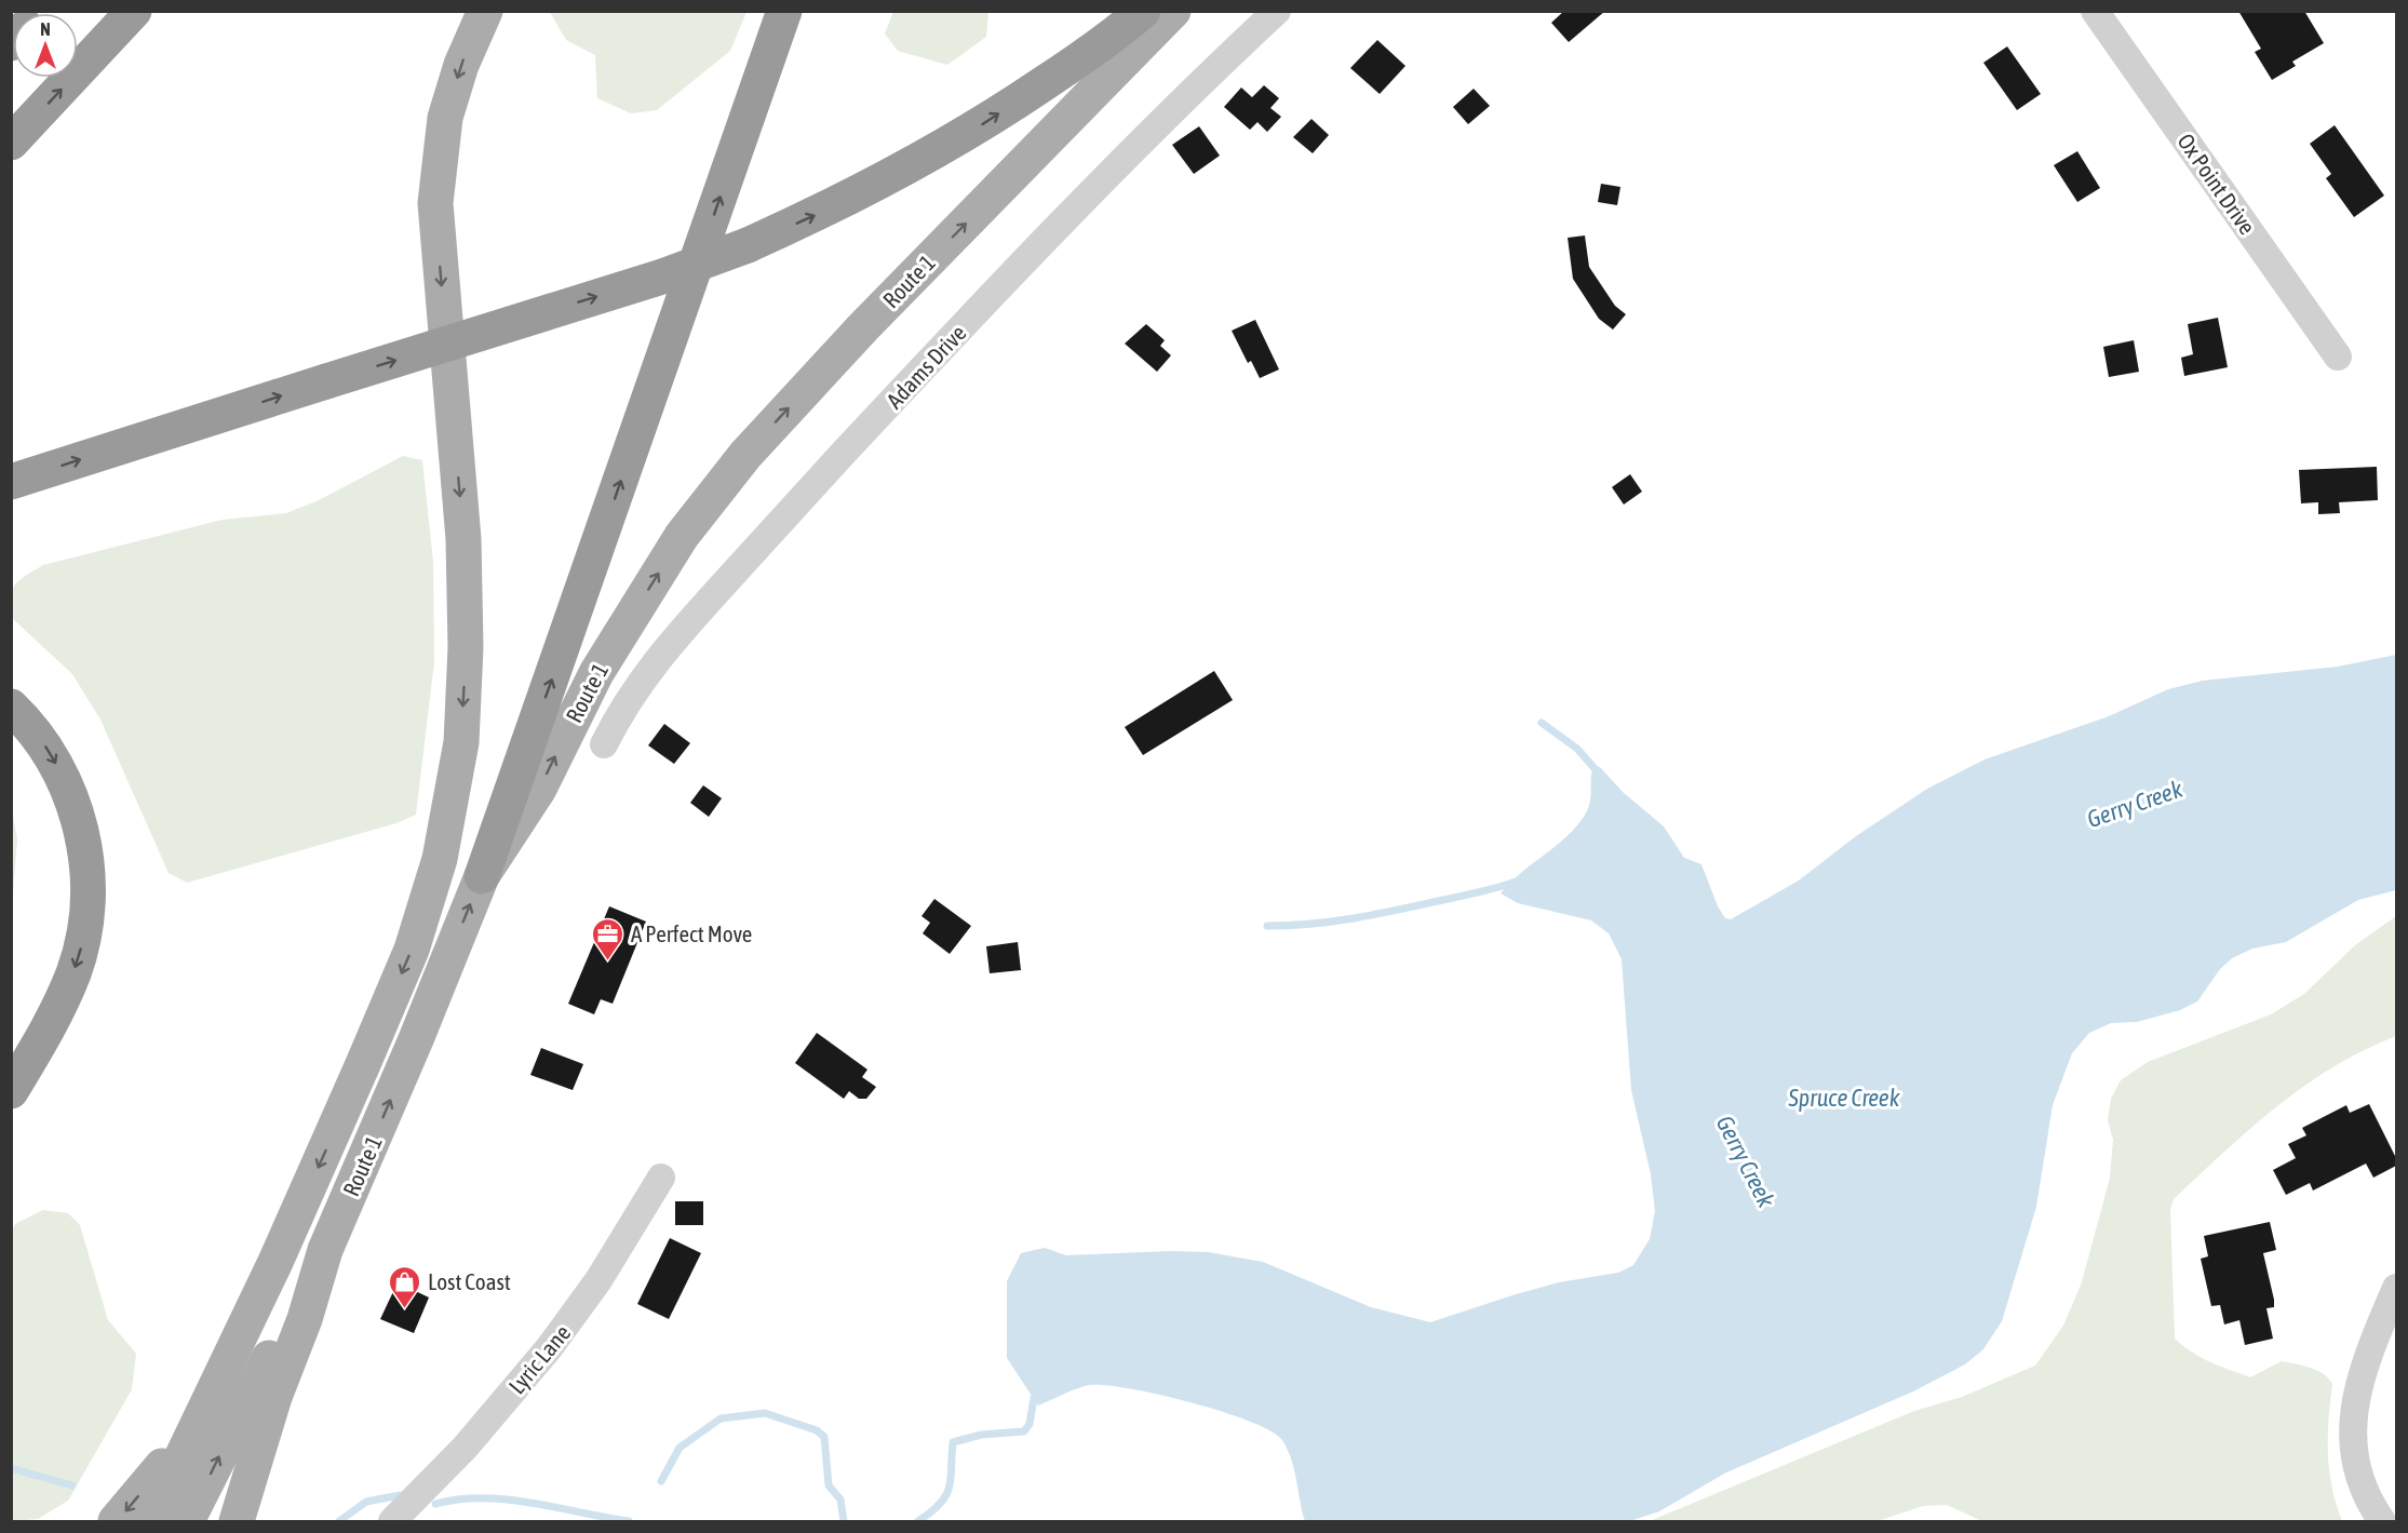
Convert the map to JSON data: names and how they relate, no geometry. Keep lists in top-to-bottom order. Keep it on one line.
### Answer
{"streets":{"main road":["Route 1"],"street":["Ox Point Drive","Adams Drive","Lyric Lane"]},"water":["Gerry Creek","Spruce Creek"],"places":{"office":["A Perfect Move"],"shop":["Lost Coast"]},"north":"top"}
